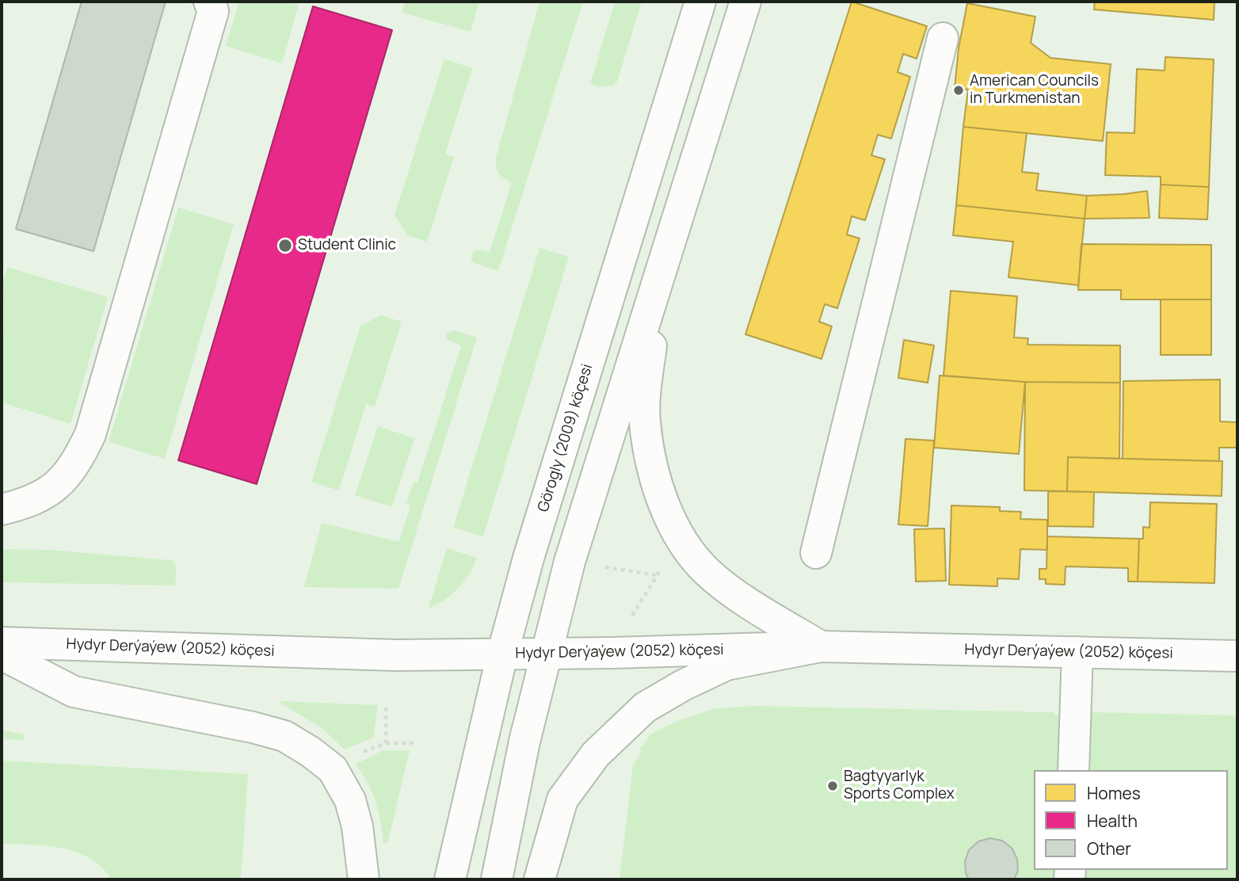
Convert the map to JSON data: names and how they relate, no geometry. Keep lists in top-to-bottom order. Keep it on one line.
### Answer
{"streets":{"main road":["Görogly (2009) köçesi","Hydyr Derýaýew (2052) köçesi"]},"crossings":[["Görogly (2009) köçesi","Hydyr Derýaýew (2052) köçesi"]],"places":["American Councils in Turkmenistan","Student Clinic","Bagtyyarlyk Sports Complex"],"legend":["Homes","Health","Other"]}
